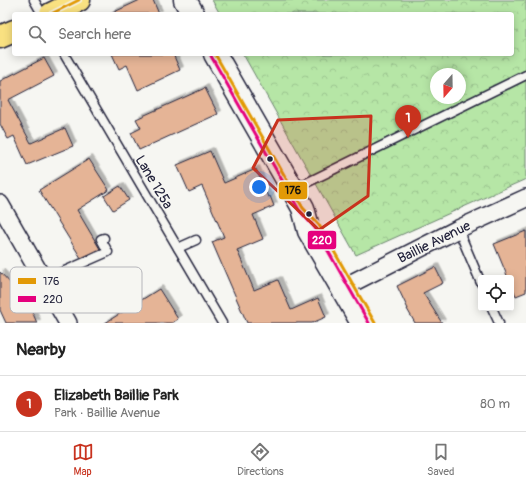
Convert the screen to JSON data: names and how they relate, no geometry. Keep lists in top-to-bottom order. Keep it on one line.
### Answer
{"streets":{"street":["Baillie Avenue"],"lane":["Lane 125a"]},"lines":["transit line 176","transit line 220"],"legend":["176","220"],"north":"bottom","page":{"search":"Search here","pins":"1","heading":"Nearby","list":[{"mark":"1","name":"Elizabeth Baillie Park","note":"Park · Baillie Avenue","value":"80 m"}],"nav":["Map","Directions","Saved"]}}
